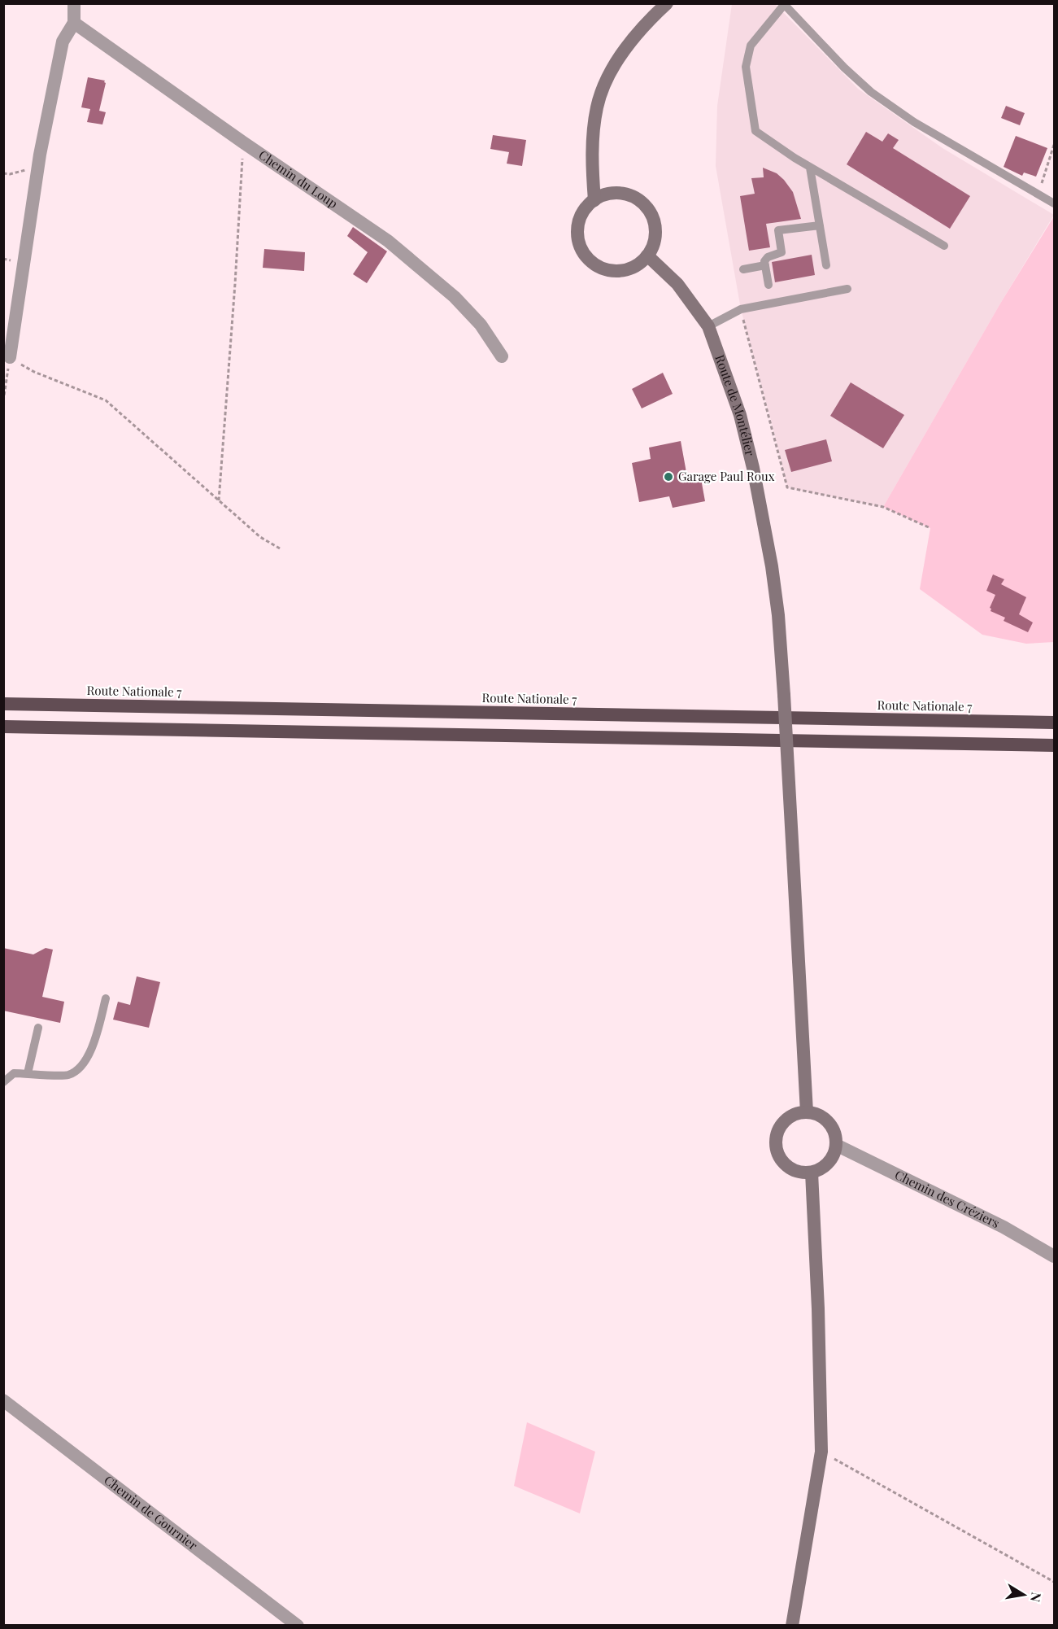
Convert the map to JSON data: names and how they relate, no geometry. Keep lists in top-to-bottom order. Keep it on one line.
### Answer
{"streets":{"highway":["Route Nationale 7"],"main road":["Route de Montélier"],"street":["Chemin du Loup","Chemin des Créziers","Chemin de Gournier"]},"crossings":[["Route de Montélier","Chemin des Créziers"]],"places":["Garage Paul Roux"],"north":"right"}
